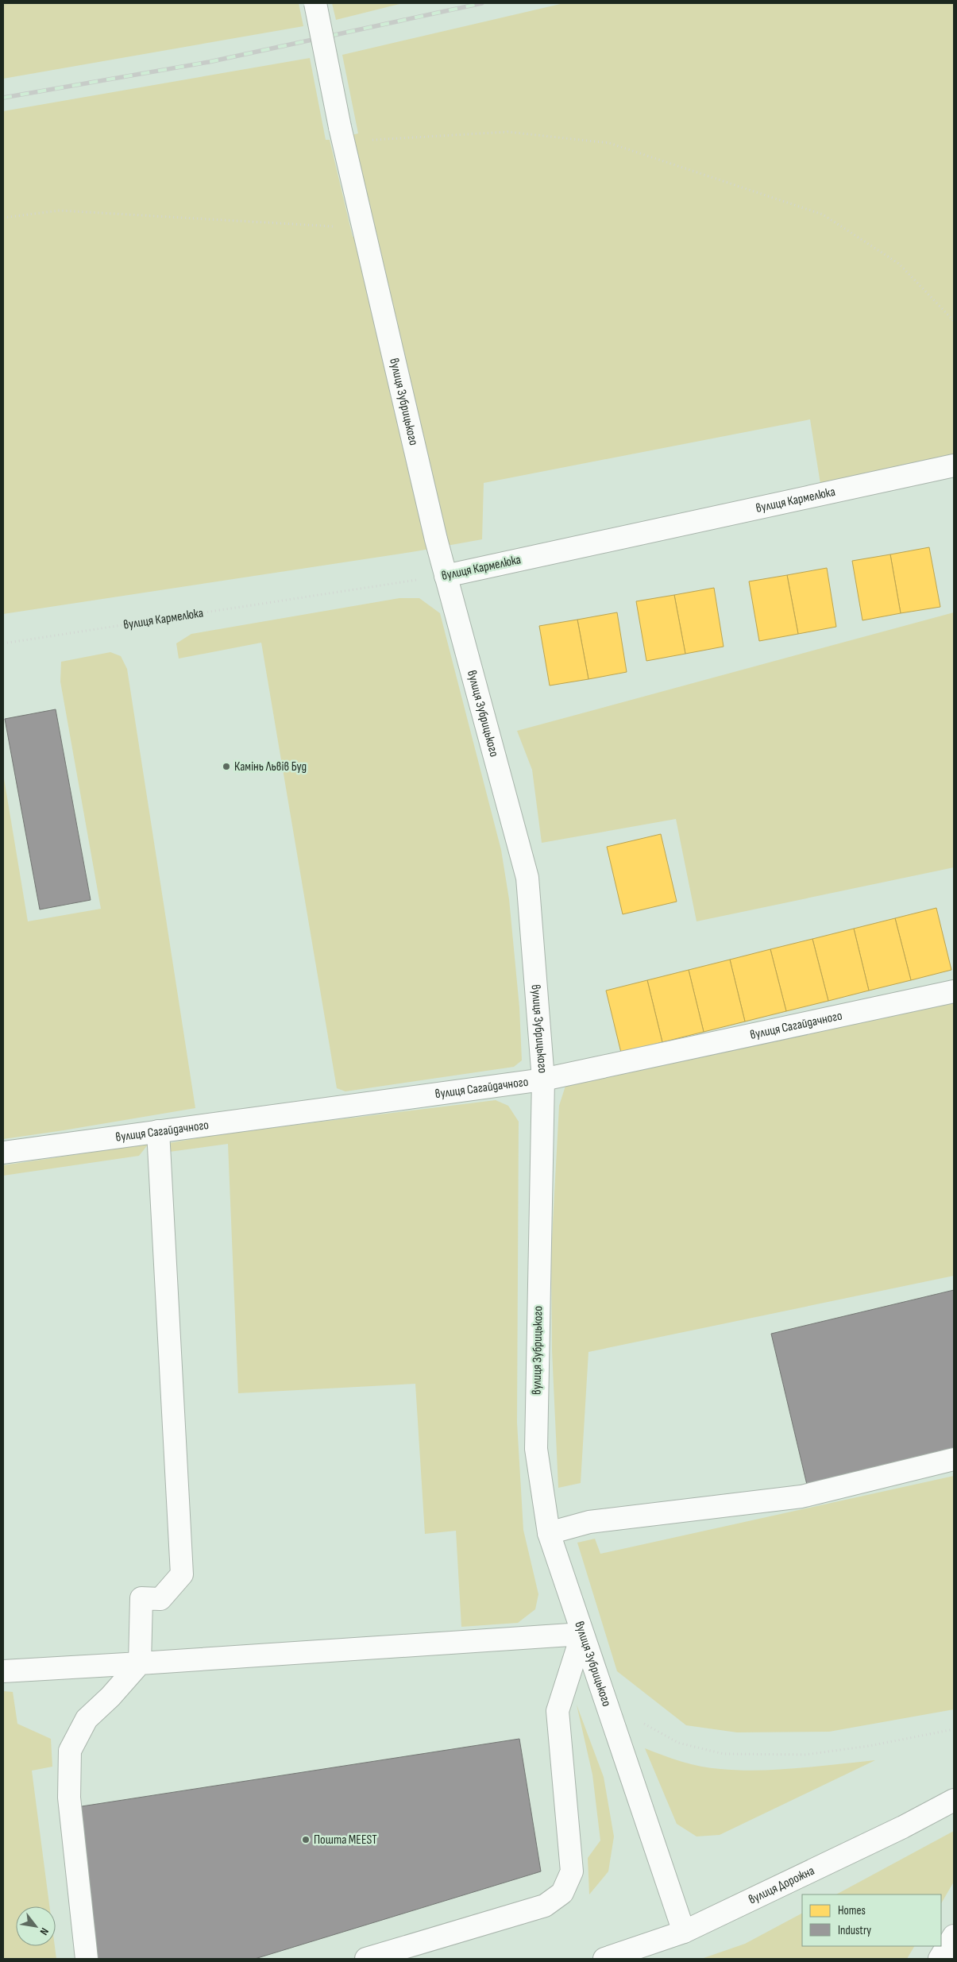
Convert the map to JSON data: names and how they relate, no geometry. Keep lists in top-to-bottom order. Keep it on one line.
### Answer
{"streets":{"street":["вулиця Зубрицького","вулиця Кармелюка","вулиця Сагайдачного","вулиця Дорожна"]},"crossings":[["вулиця Зубрицького","вулиця Кармелюка"],["вулиця Зубрицького","вулиця Сагайдачного"],["вулиця Зубрицького","вулиця Дорожна"]],"places":["Камінь Львів Буд","Пошта MEEST"],"legend":["Homes","Industry"],"north":"bottom right"}
